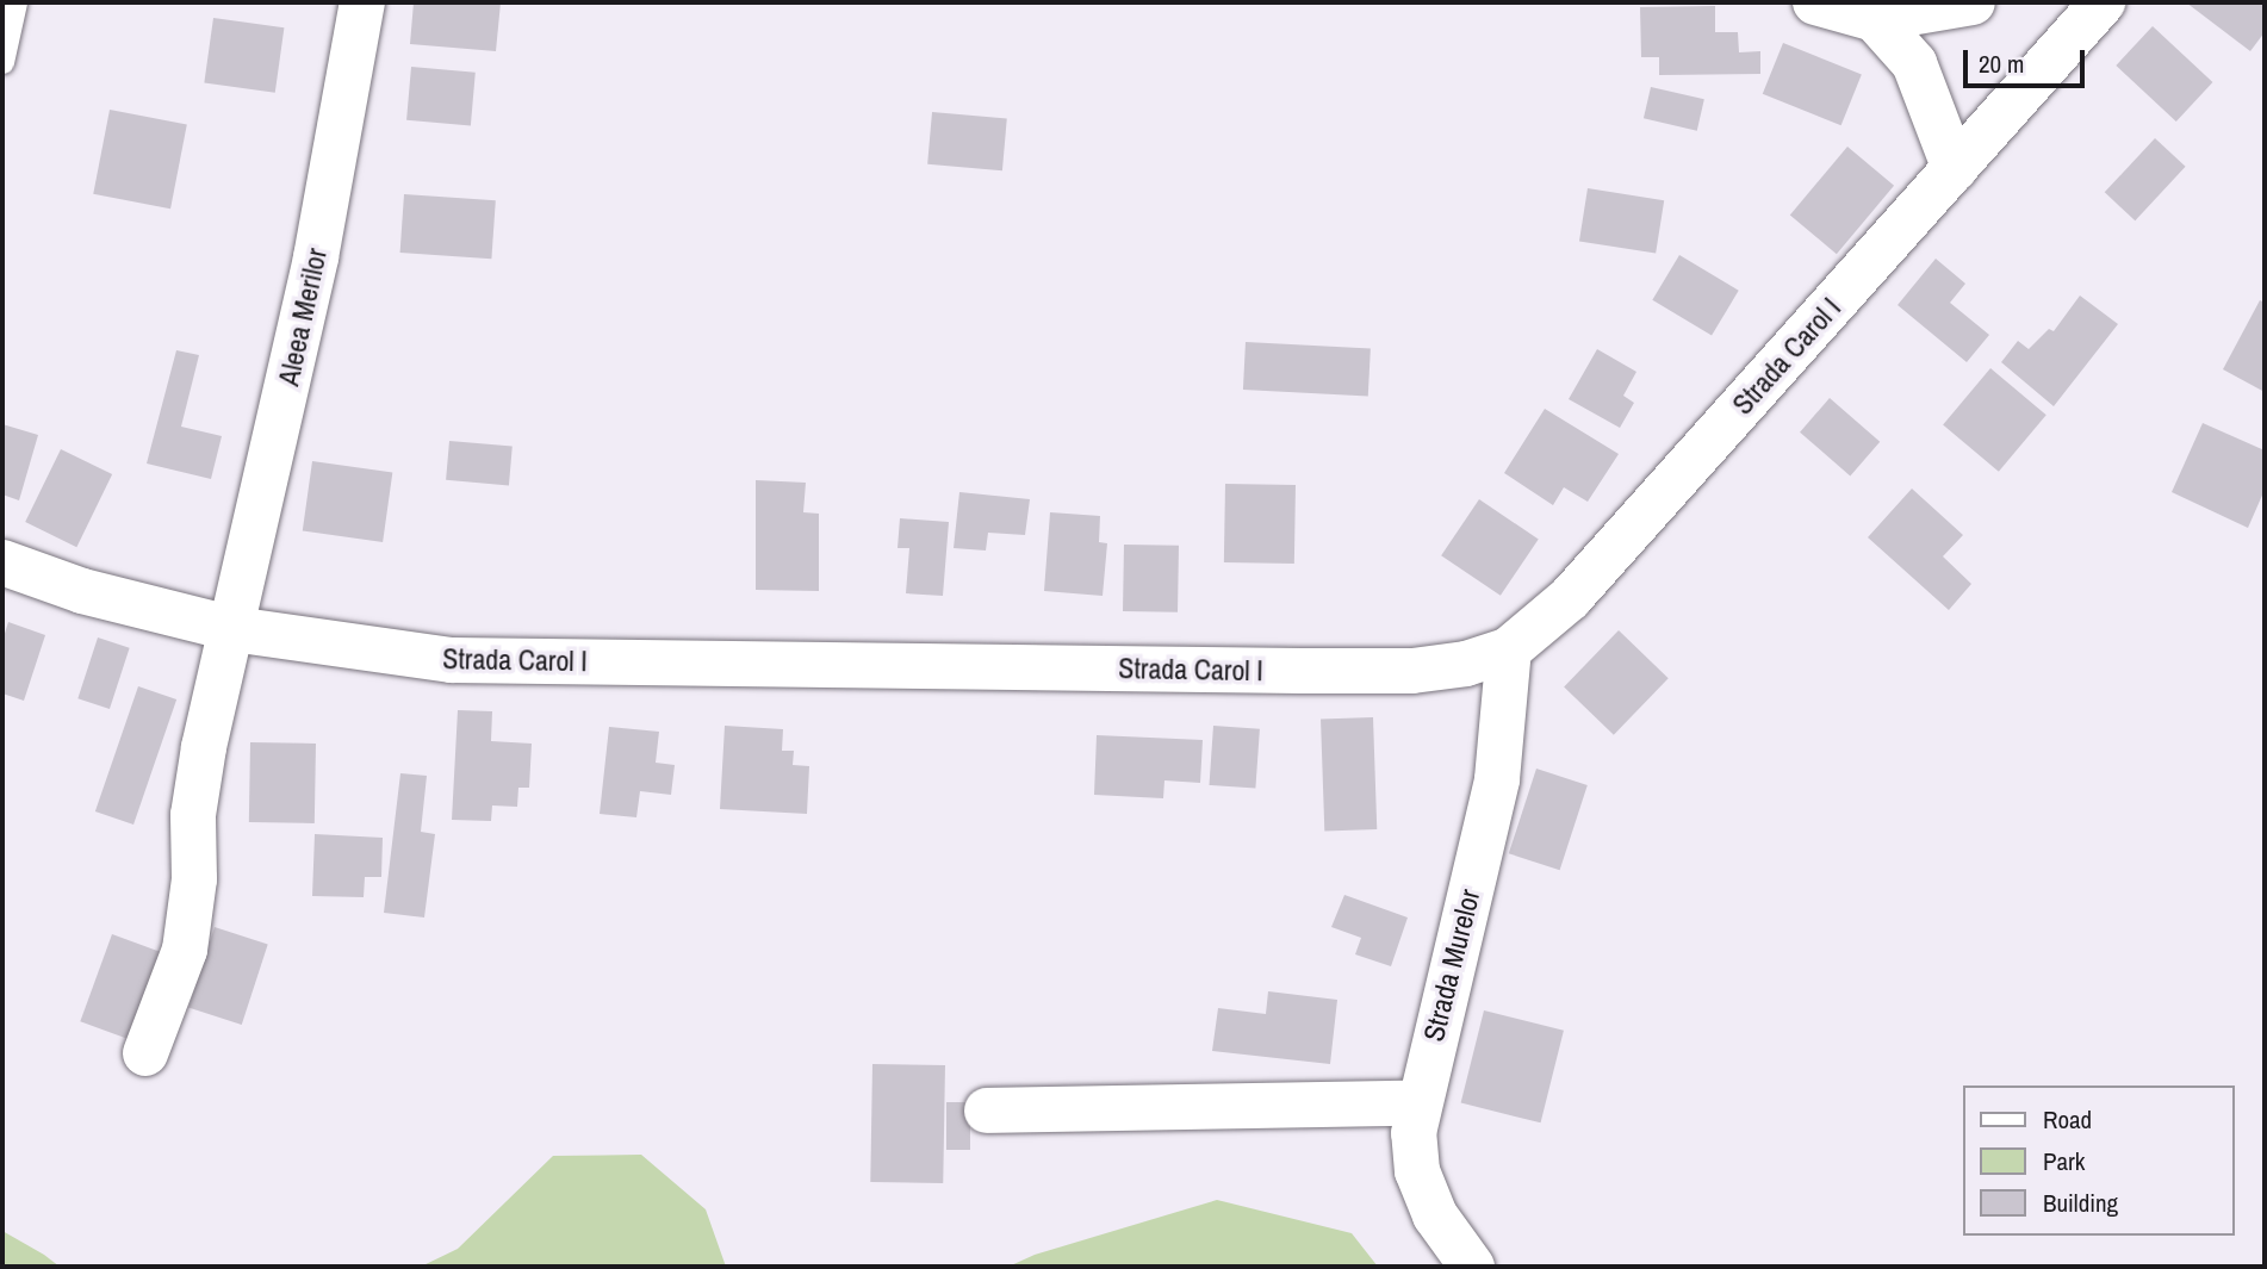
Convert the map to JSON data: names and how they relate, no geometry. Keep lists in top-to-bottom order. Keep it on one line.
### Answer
{"streets":{"street":["Aleea Merilor","Strada Carol I","Strada Murelor"]},"crossings":[["Aleea Merilor","Strada Carol I"],["Strada Carol I","Strada Murelor"]],"legend":["Road","Park","Building"],"scale_bar":"20 m"}
